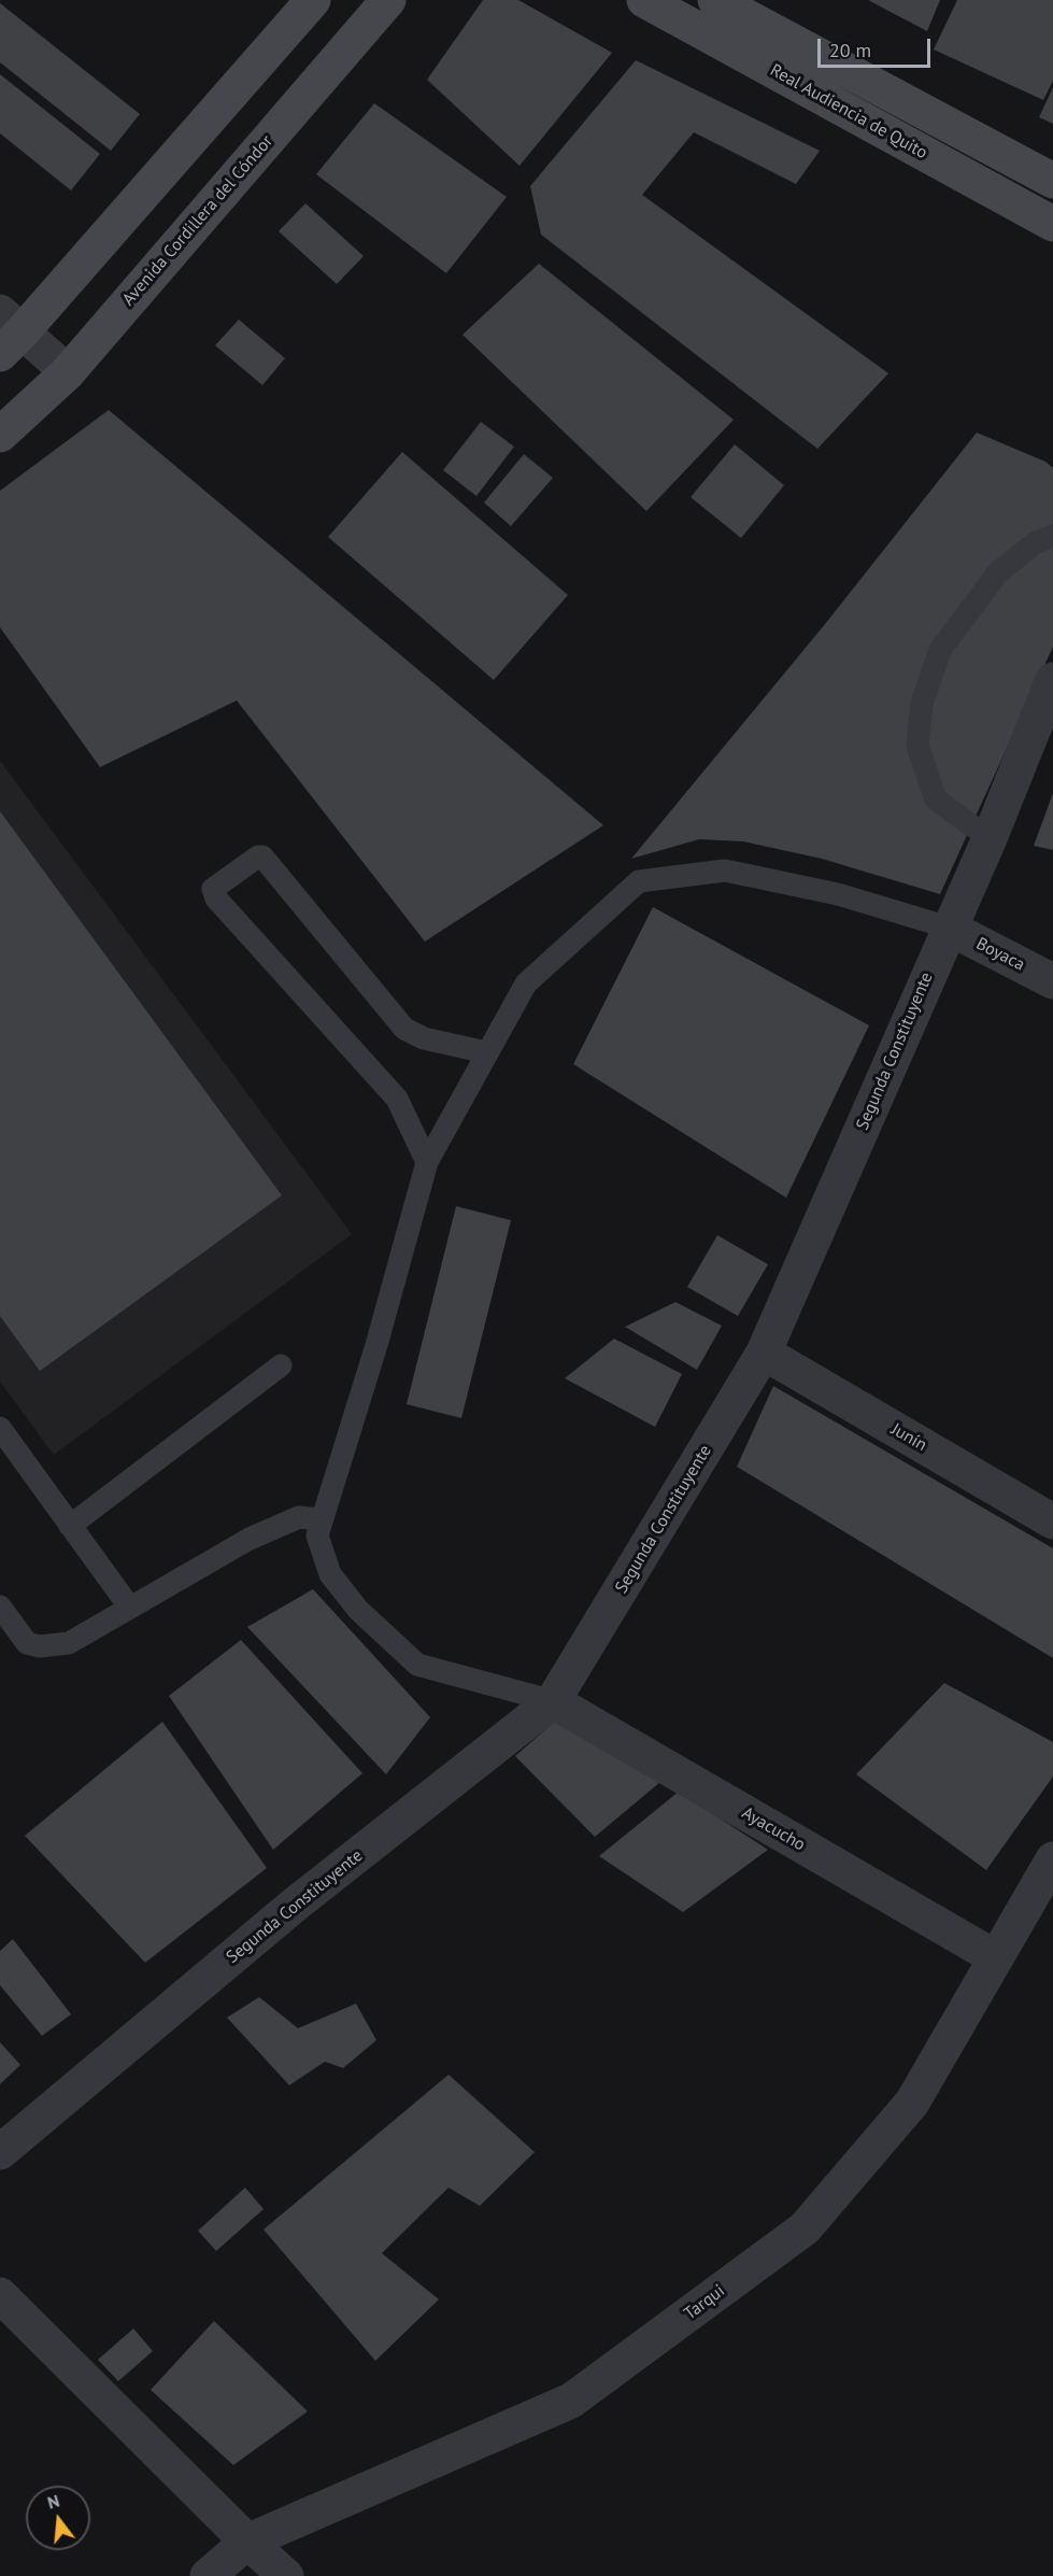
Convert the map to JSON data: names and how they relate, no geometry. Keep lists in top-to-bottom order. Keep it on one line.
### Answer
{"streets":{"street":["Real Audiencia de Quito","Avenida Cordillera del Cóndor","Boyaca","Segunda Constituyente","Junín","Ayacucho","Tarqui"]},"crossings":[["Boyaca","Segunda Constituyente"],["Segunda Constituyente","Junín"],["Segunda Constituyente","Ayacucho"],["Ayacucho","Tarqui"]],"scale_bar":"20 m","north":"top"}
